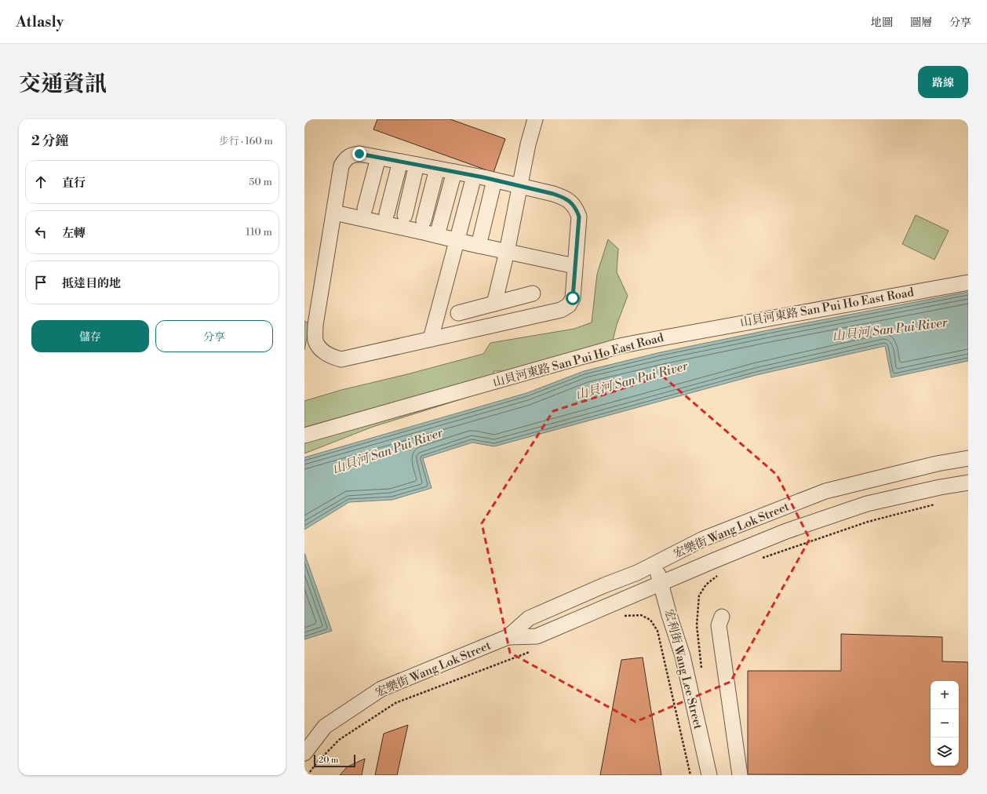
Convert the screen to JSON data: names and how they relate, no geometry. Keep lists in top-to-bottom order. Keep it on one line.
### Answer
{"streets":{"street":["山貝河東路 San Pui Ho East Road","宏樂街 Wang Lok Street","宏利街 Wang Lee Street"]},"crossings":[["宏樂街 Wang Lok Street","宏利街 Wang Lee Street"]],"water":["山貝河 San Pui River"],"scale_bar":"20 m","page":{"header":"Atlasly","nav":["地圖","圖層","分享"],"title":"交通資訊","buttons":["路線",["儲存","分享"]],"heading":["2 分鐘","步行 · 160 m"],"list":[["直行","50 m"],["左轉","110 m"],"抵達目的地"],"map_buttons":["+","−"],"scale":"20 m"}}
